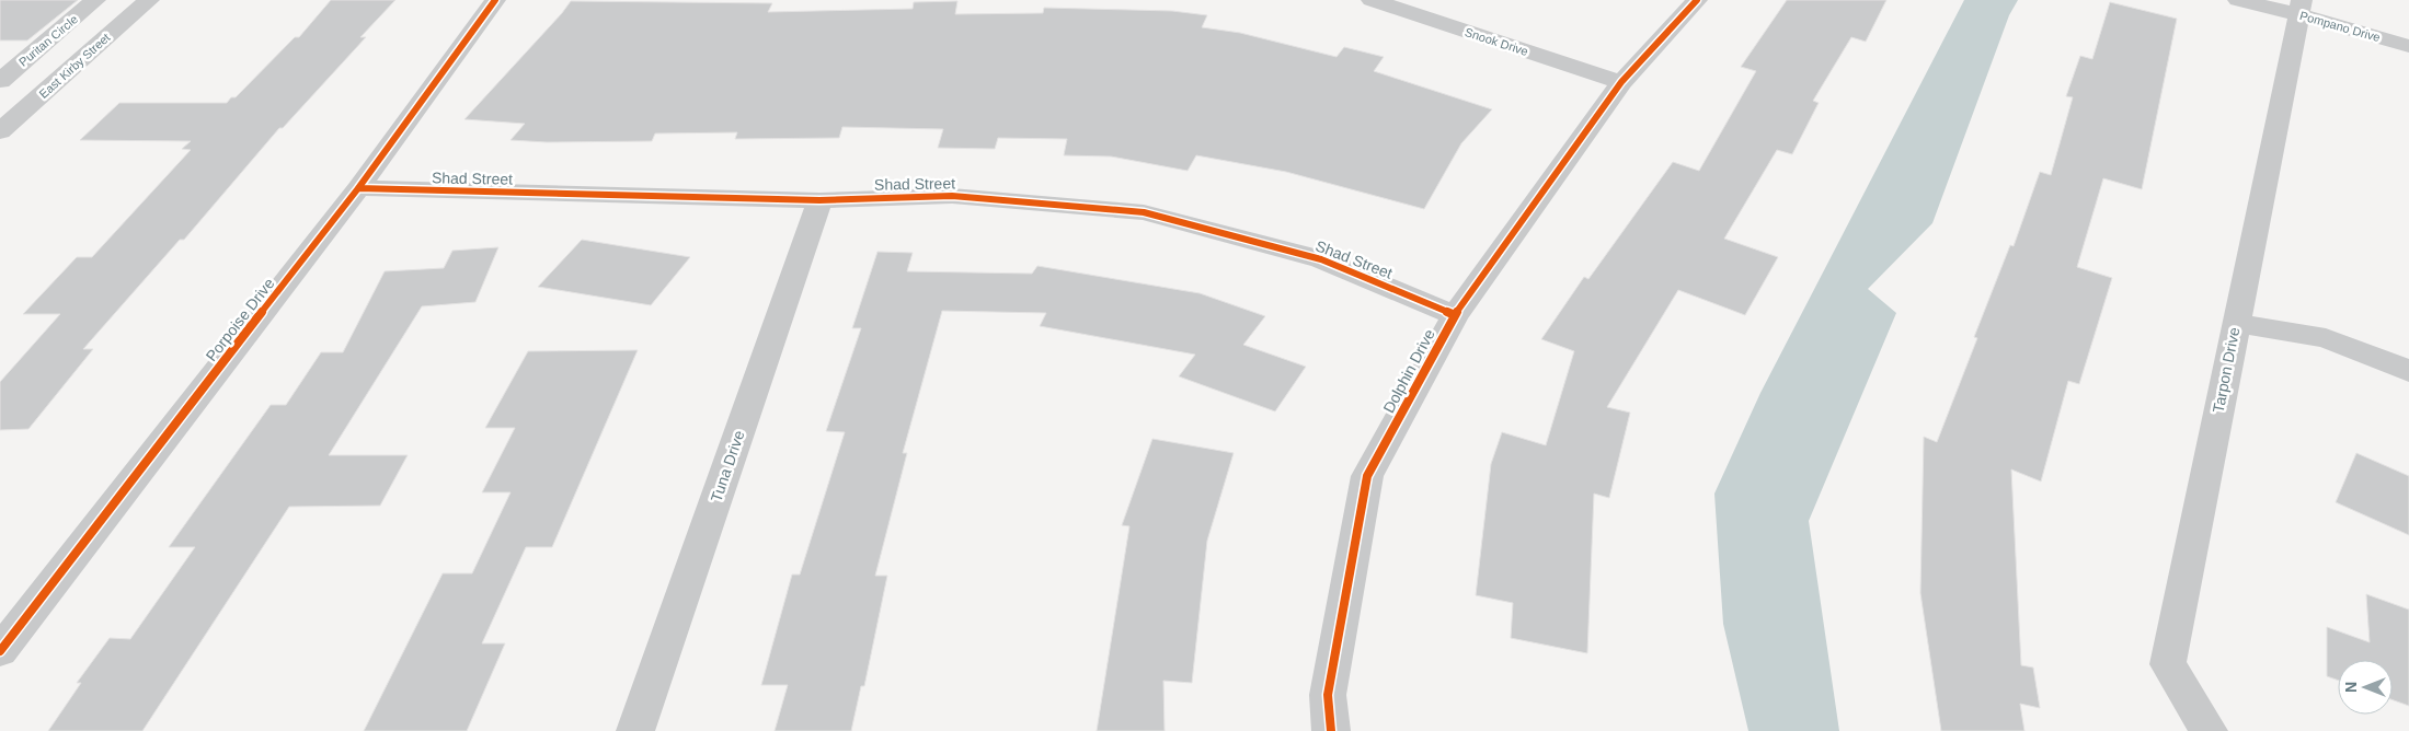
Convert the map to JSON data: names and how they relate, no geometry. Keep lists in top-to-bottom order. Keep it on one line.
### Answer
{"streets":{"street":["Pompano Drive","Puritan Circle","Snook Drive","East Kirby Street","Shad Street","Porpoise Drive","Tarpon Drive","Dolphin Drive","Tuna Drive"]},"crossings":[["Pompano Drive","Tarpon Drive"],["Snook Drive","Dolphin Drive"],["Shad Street","Porpoise Drive"],["Shad Street","Dolphin Drive"],["Shad Street","Tuna Drive"]],"north":"left"}
